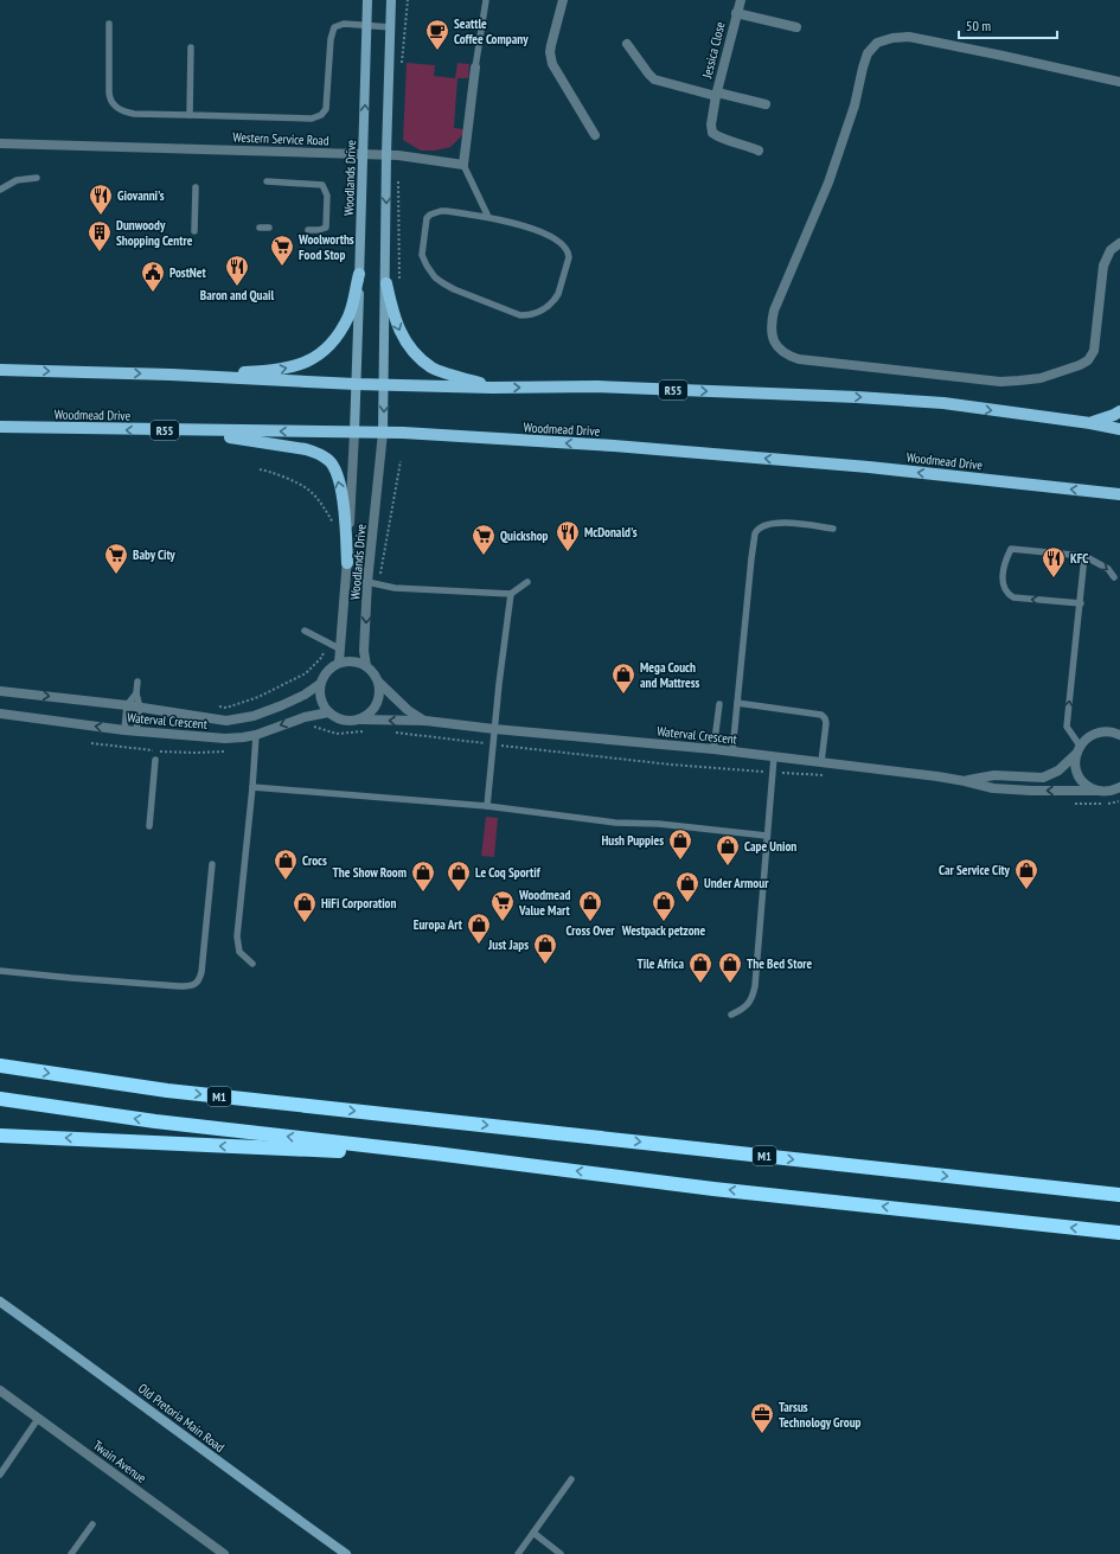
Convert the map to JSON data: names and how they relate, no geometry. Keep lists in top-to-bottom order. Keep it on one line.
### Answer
{"streets":{"highway":["M1"],"main road":["Woodlands Drive","R55","Woodmead Drive","Old Pretoria Main Road"],"street":["Jessica Close","Western Service Road","Waterval Crescent","Twain Avenue"]},"crossings":[["Western Service Road","Woodlands Drive"],["Woodlands Drive","R55"],["Woodlands Drive","Woodmead Drive"],["Woodlands Drive","Waterval Crescent"]],"places":{"cafe":["Seattle Coffee Company"],"restaurant":["Giovanni's","Baron and Quail","McDonald's","KFC"],"building":["Dunwoody Shopping Centre"],"supermarket":["Woolworths Food Stop","Quickshop","Baby City","Woodmead Value Mart"],"public building":["PostNet"],"shop":["Mega Couch and Mattress","Hush Puppies","Cape Union","Crocs","Car Service City","The Show Room","Le Coq Sportif","Under Armour","Cross Over","Westpack petzone","HiFi Corporation","Europa Art","Just Japs","Tile Africa","The Bed Store"],"office":["Tarsus Technology Group"]},"scale_bar":"50 m"}
